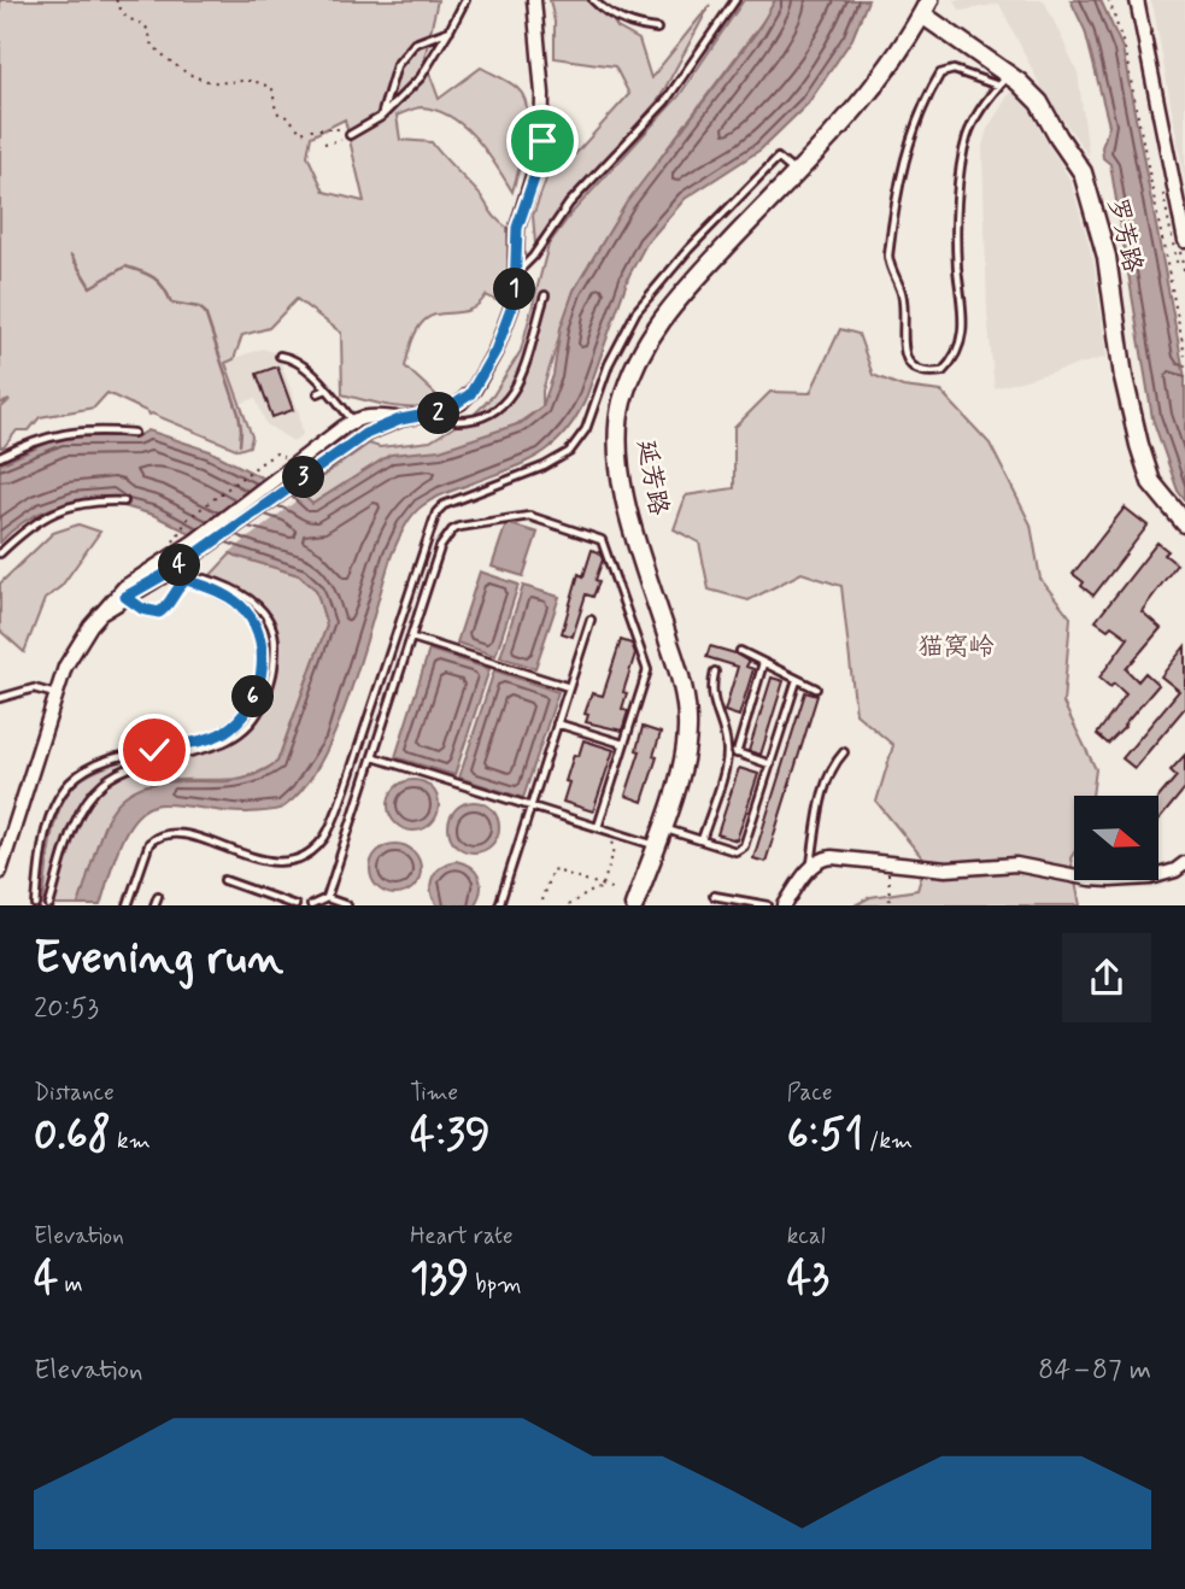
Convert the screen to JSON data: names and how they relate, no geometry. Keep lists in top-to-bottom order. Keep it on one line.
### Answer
{"streets":{"main road":["罗芳路","延芳路"]},"crossings":[["罗芳路","延芳路"]],"parks":["猫窝岭"],"north":"right","page":{"pins":["1","2","3","4","6"],"heading":["Evening run","20:53"],"stats":[["Distance","0.68 km"],["Time","4:39"],["Pace","6:51 /km"],["Elevation","4 m"],["Heart rate","139 bpm"],["kcal","43"]],"chart":["Elevation","84–87 m"]}}
